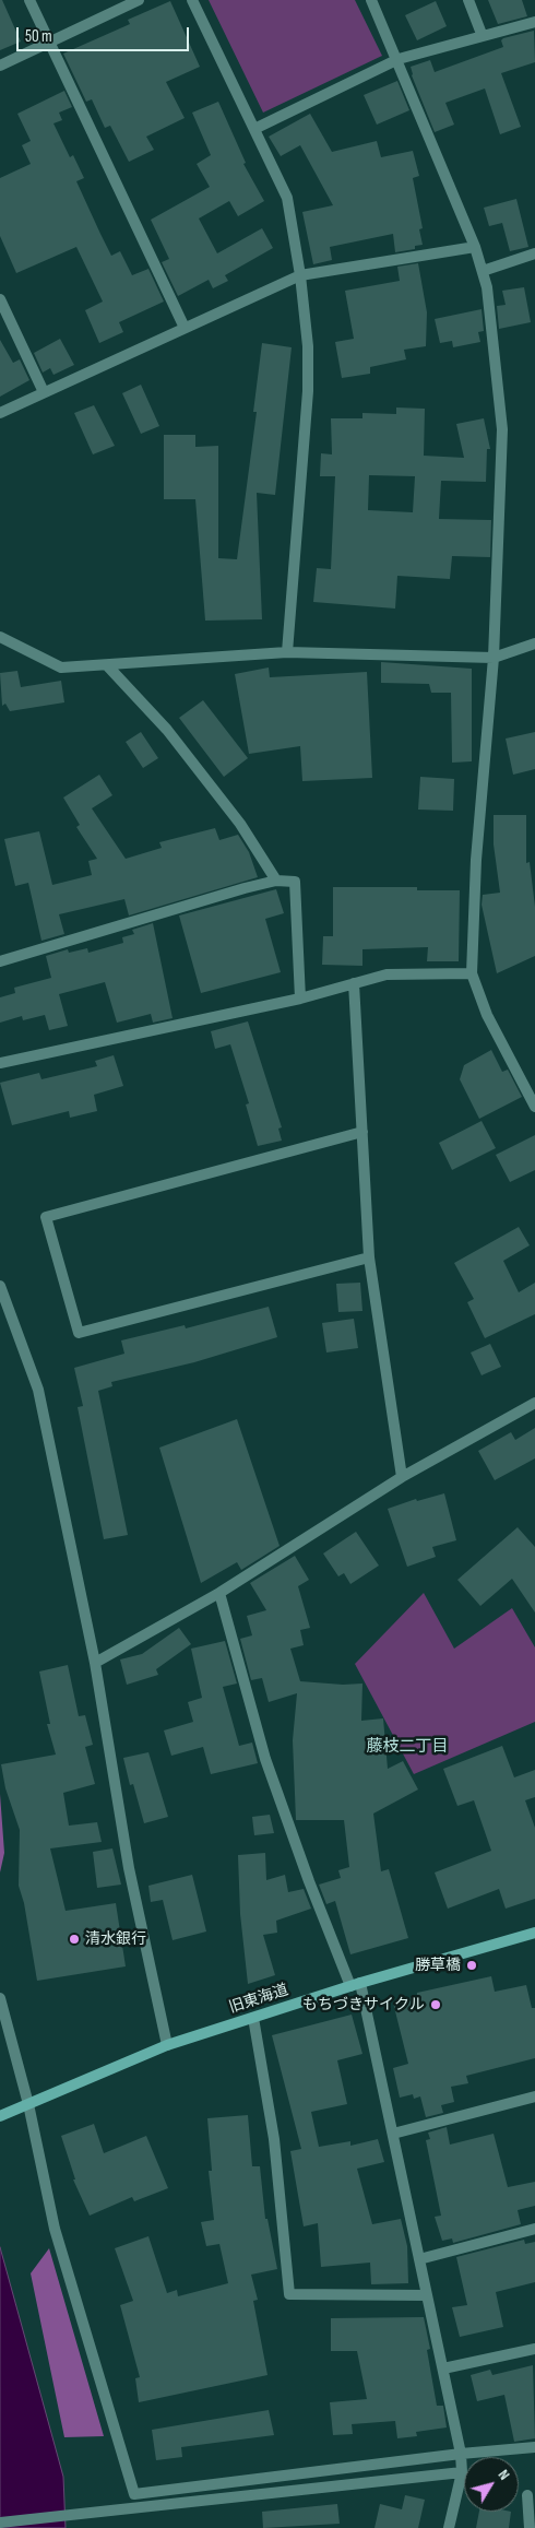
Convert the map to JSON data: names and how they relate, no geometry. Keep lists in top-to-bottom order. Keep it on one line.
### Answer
{"streets":{"street":["旧東海道"]},"districts":["藤枝二丁目"],"places":["清水銀行","勝草橋","もちづきサイクル"],"scale_bar":"50 m","north":"top right"}
